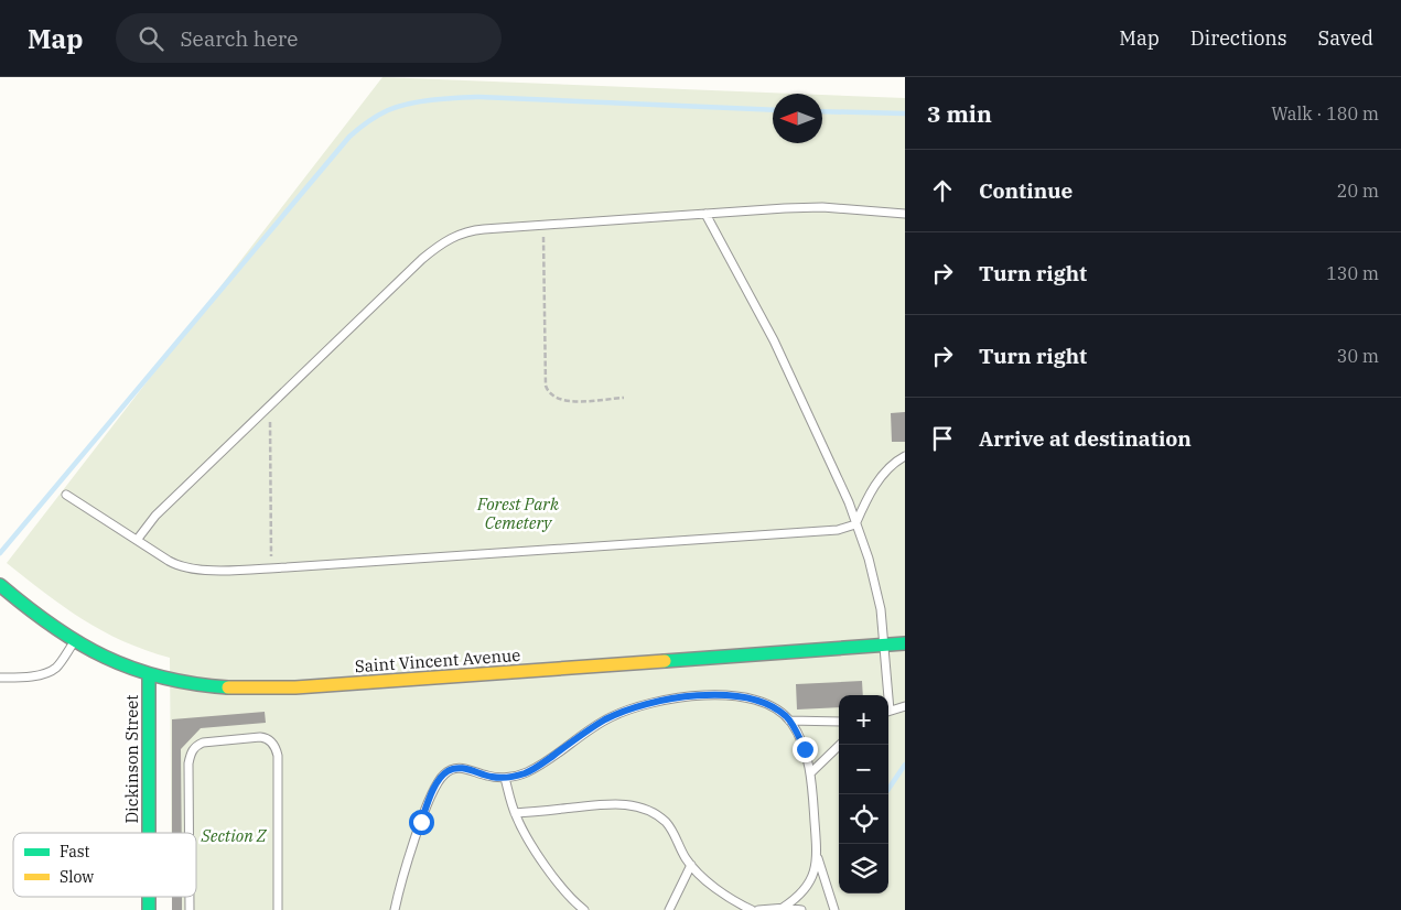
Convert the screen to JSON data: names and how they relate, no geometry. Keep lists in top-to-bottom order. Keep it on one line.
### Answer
{"streets":{"street":["Saint Vincent Avenue","Dickinson Street"]},"crossings":[["Saint Vincent Avenue","Dickinson Street"]],"parks":["Forest Park Cemetery","Section Z"],"legend":["Fast","Slow"],"north":"left","page":{"header":"Map","search":"Search here","nav":["Map","Directions","Saved"],"heading":["3 min","Walk · 180 m"],"list":[["Continue","20 m"],["Turn right","130 m"],["Turn right","30 m"],"Arrive at destination"],"map_buttons":["+","−"]}}
